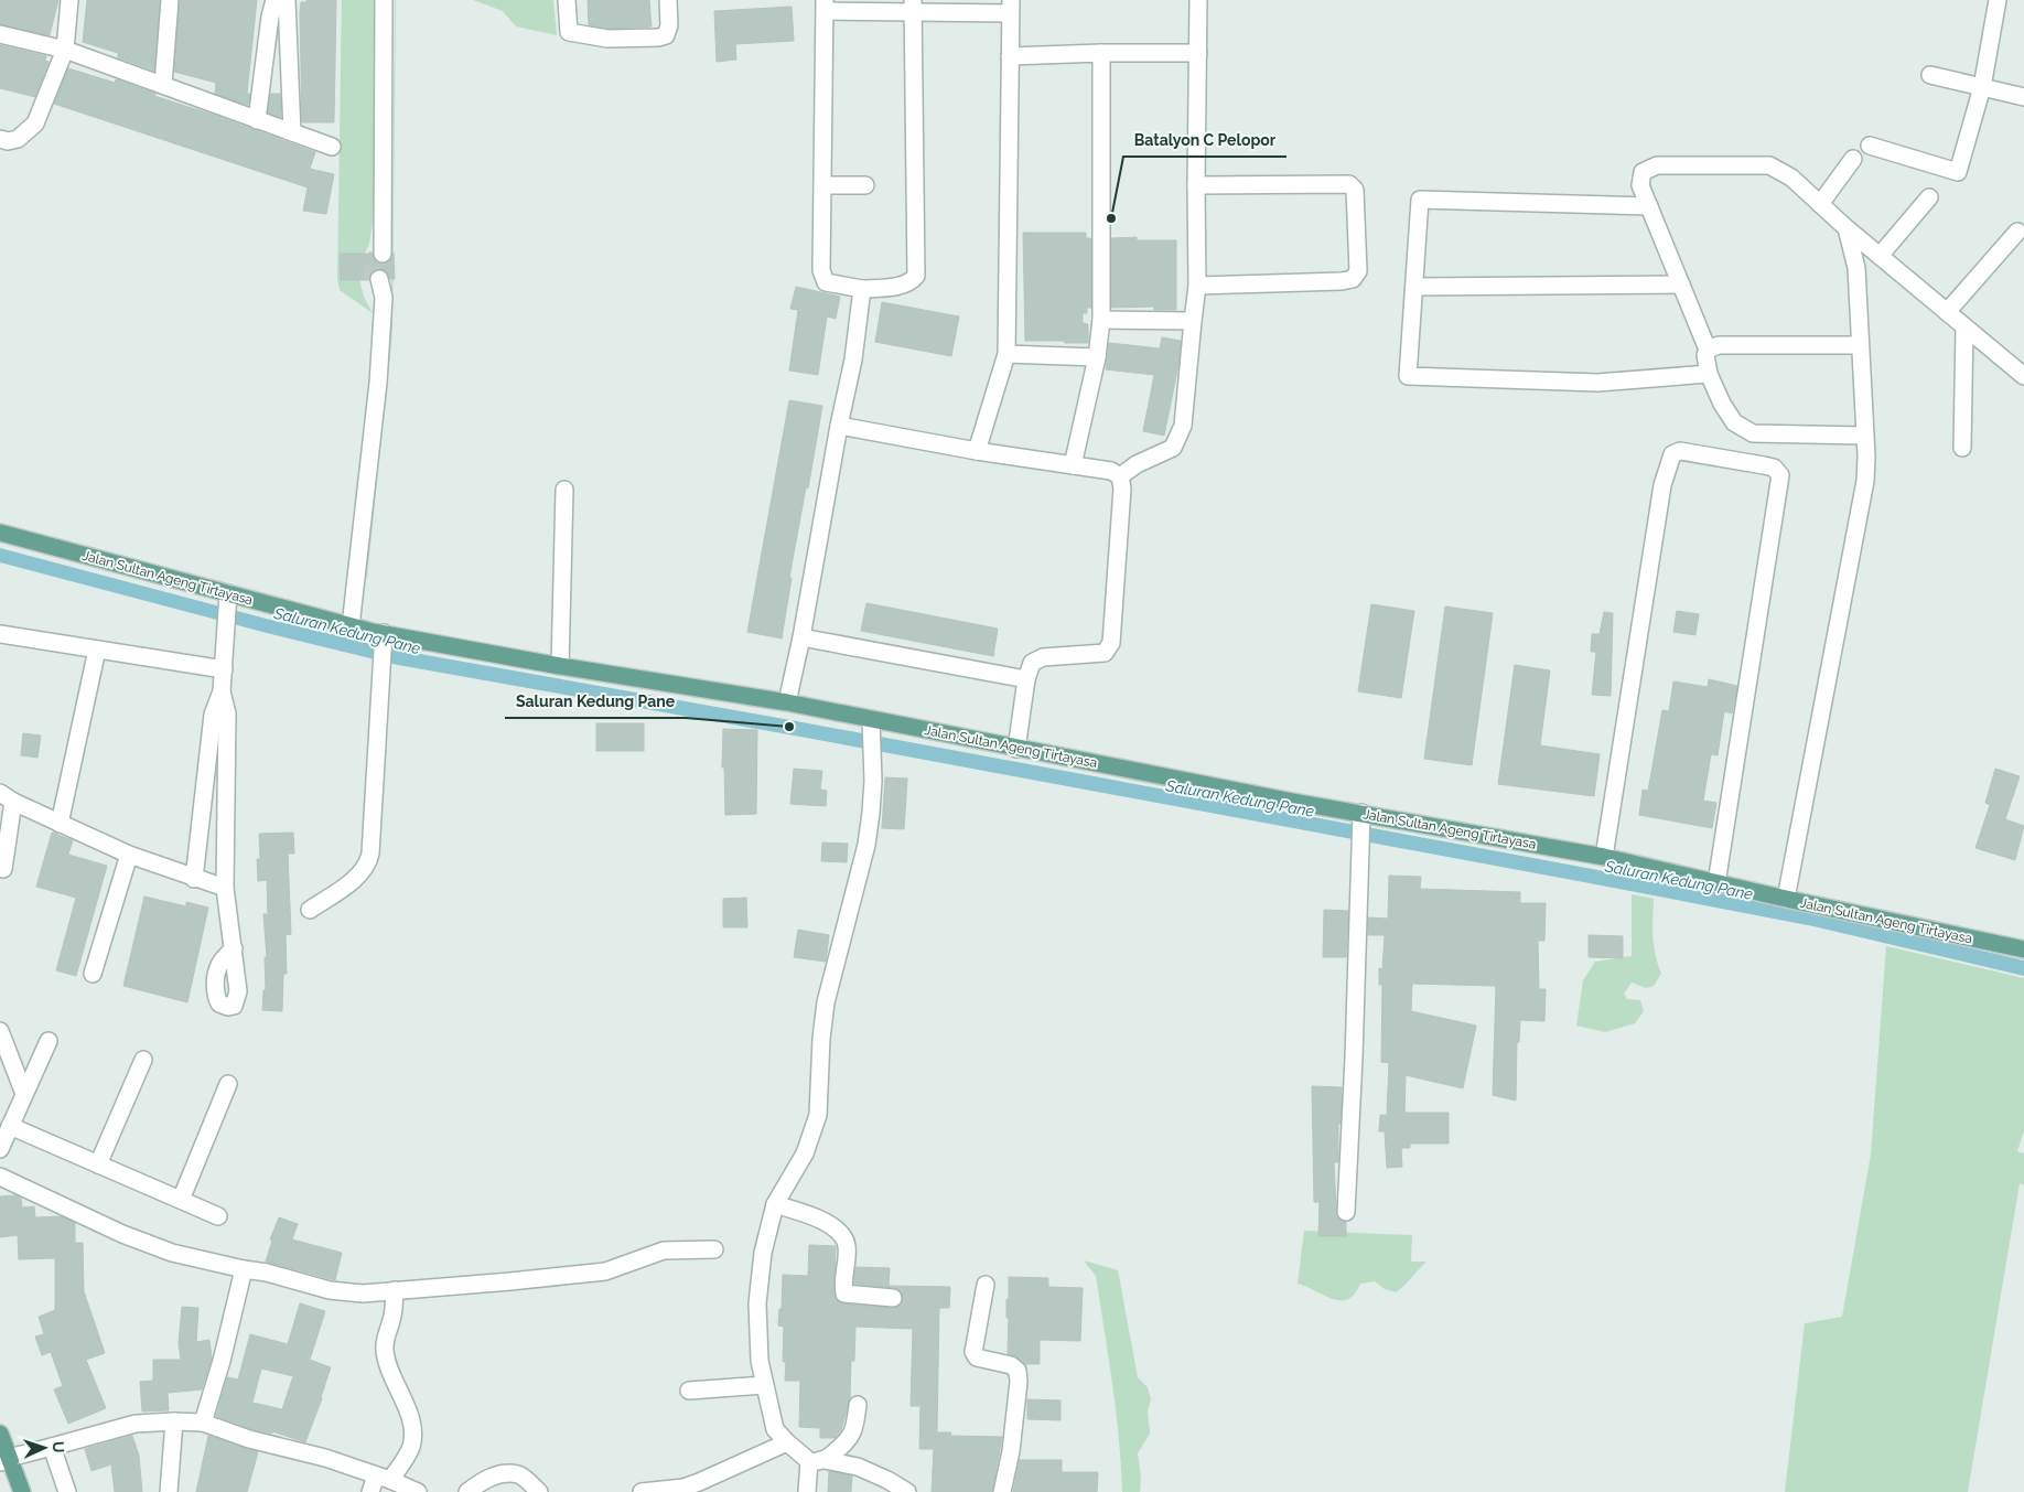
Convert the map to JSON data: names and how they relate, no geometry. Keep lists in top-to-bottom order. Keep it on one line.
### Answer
{"streets":{"main road":["Jalan Sultan Ageng Tirtayasa"]},"water":["Saluran Kedung Pane"],"places":["Batalyon C Pelopor","Saluran Kedung Pane"],"north":"right"}
